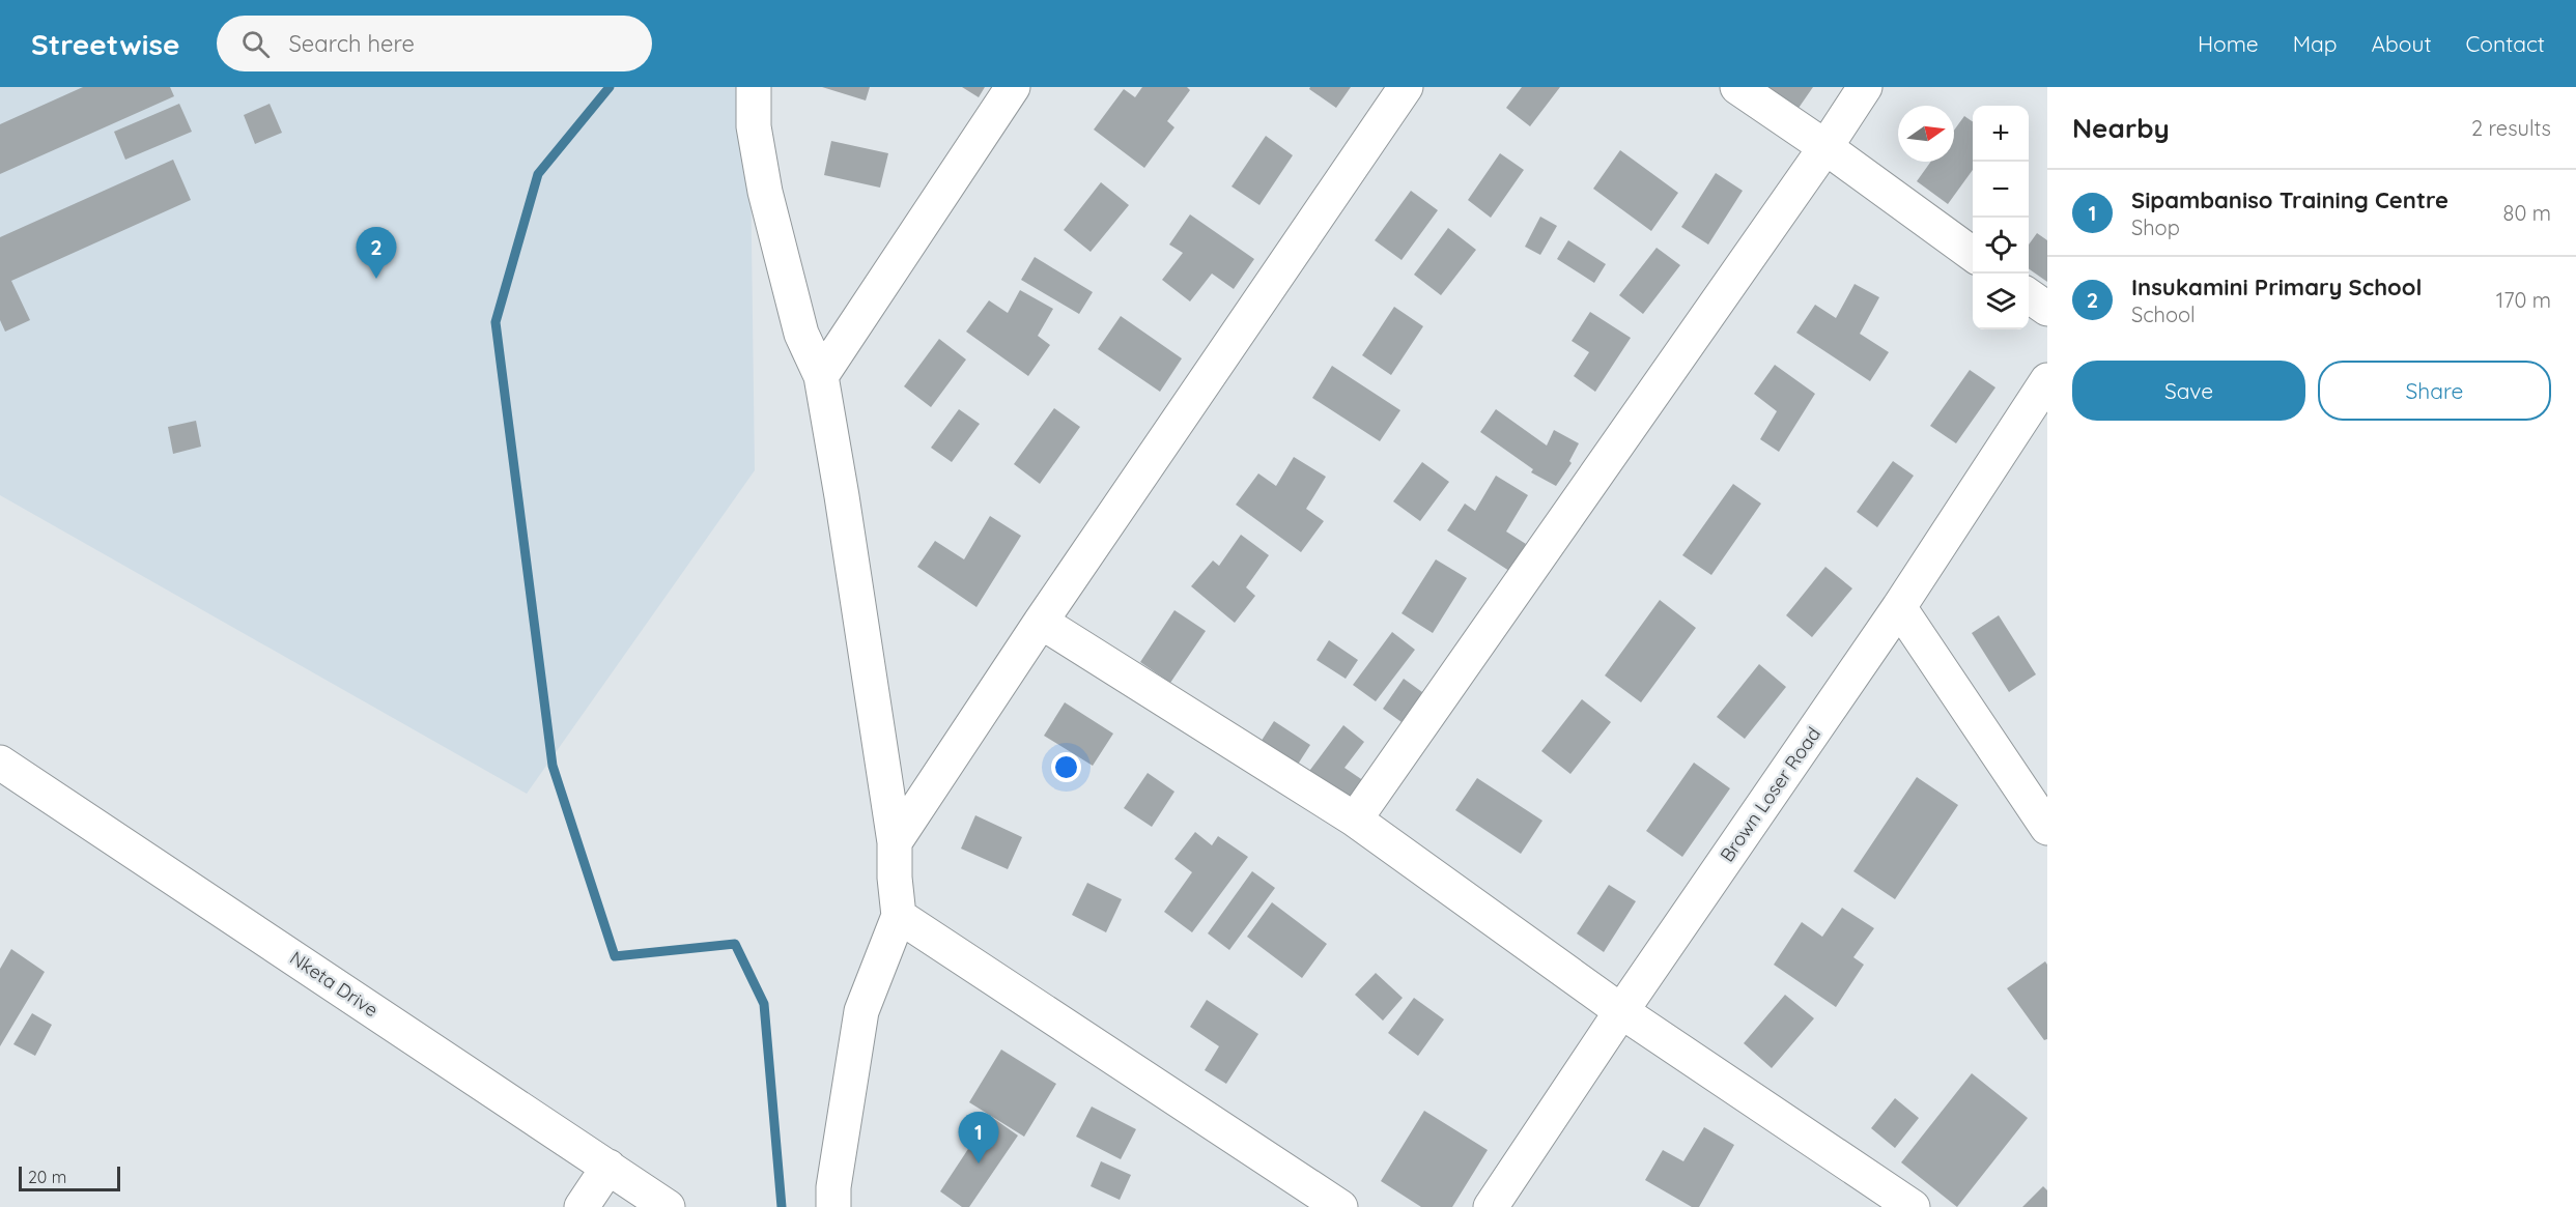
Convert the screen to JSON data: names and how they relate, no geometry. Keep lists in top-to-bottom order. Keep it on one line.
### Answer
{"streets":{"street":["Brown Loser Road","Nketa Drive"]},"scale_bar":"20 m","north":"right","page":{"header":"Streetwise","search":"Search here","nav":["Home","Map","About","Contact"],"heading":["Nearby","2 results"],"map_buttons":["+","−"],"list":[{"mark":"1","name":"Sipambaniso Training Centre","note":"Shop","value":"80 m"},{"mark":"2","name":"Insukamini Primary School","note":"School","value":"170 m"}],"pins":["2","1"],"buttons":["Save","Share"],"scale":"20 m"}}
